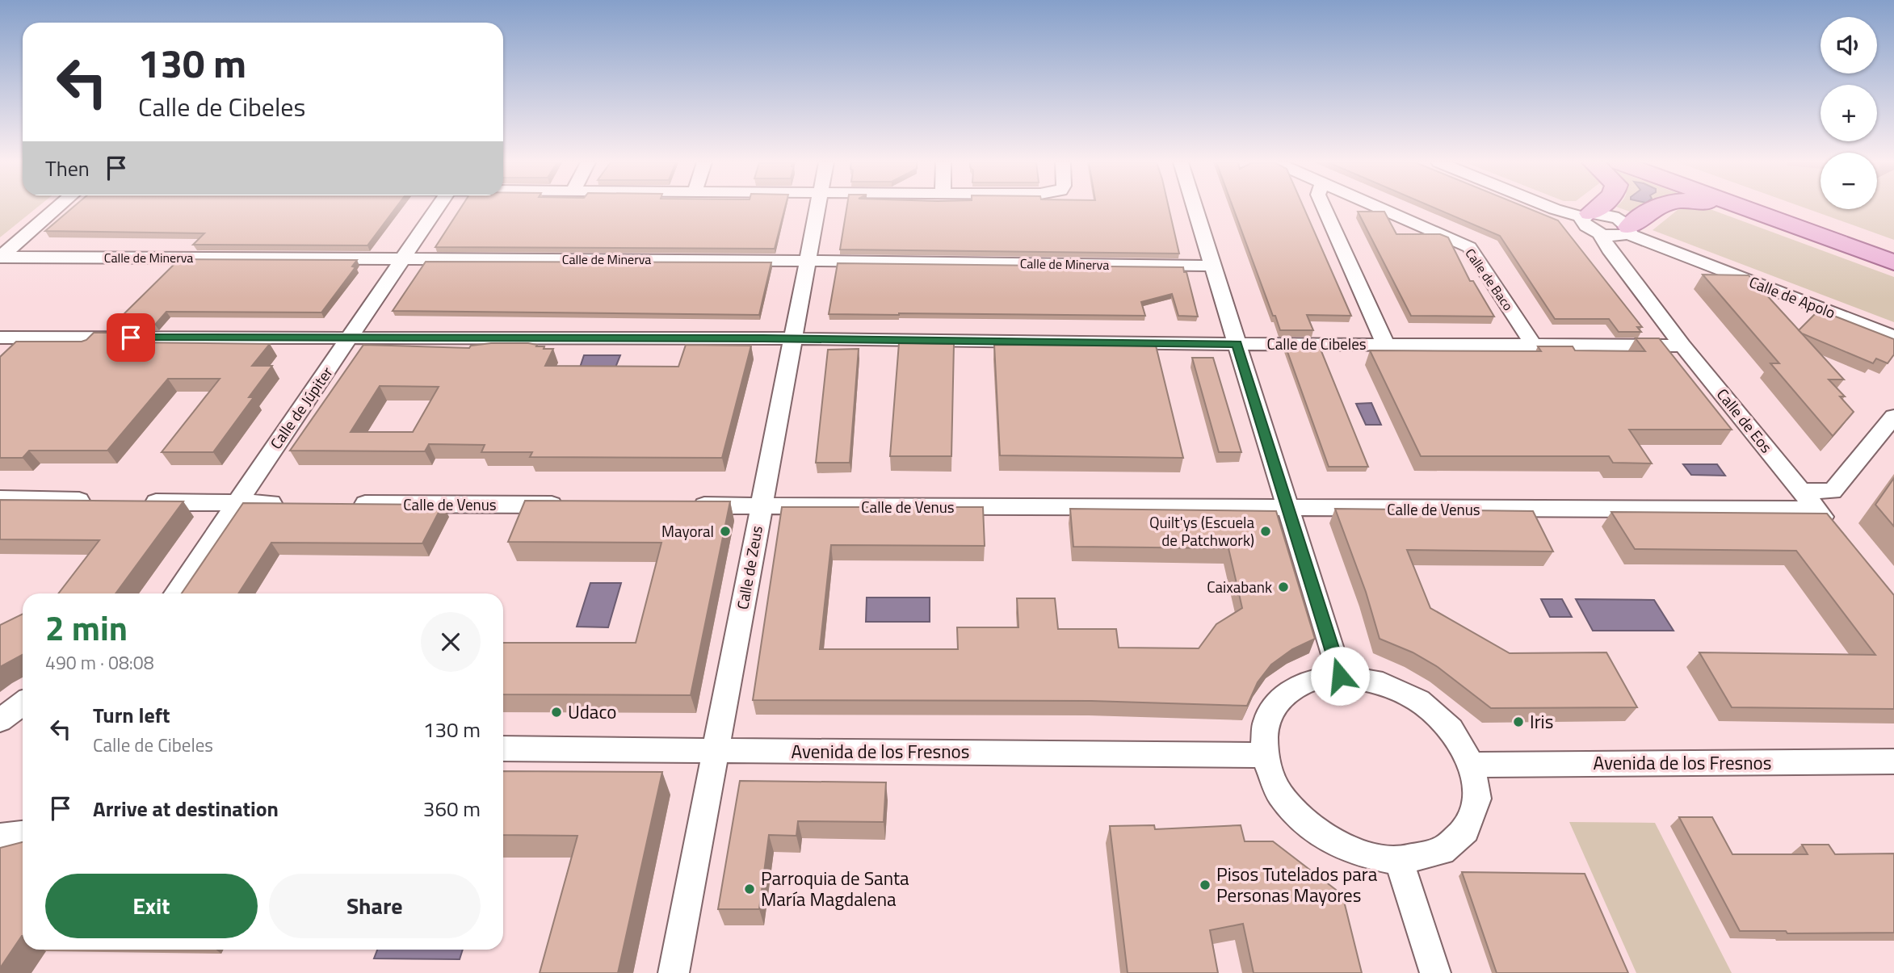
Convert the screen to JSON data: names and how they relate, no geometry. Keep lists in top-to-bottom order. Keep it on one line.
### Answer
{"streets":{"street":["Calle de Minerva","Calle de Baco","Calle de Apolo","Calle de Cibeles","Calle de Júpiter","Calle de Eos","Calle de Venus","Calle de Zeus","Avenida de los Fresnos"]},"crossings":[["Calle de Minerva","Calle de Júpiter"],["Calle de Minerva","Calle de Zeus"],["Calle de Baco","Calle de Cibeles"],["Calle de Cibeles","Calle de Júpiter"],["Calle de Cibeles","Calle de Eos"],["Calle de Cibeles","Calle de Zeus"],["Calle de Eos","Calle de Venus"],["Calle de Venus","Calle de Zeus"],["Calle de Zeus","Avenida de los Fresnos"]],"places":["Mayoral","Quilt'ys (Escuela de Patchwork)","Caixabank","Udaco","Iris","Pisos Tutelados para Personas Mayores","Parroquia de Santa María Magdalena"],"page":{"map_buttons":["+","−"],"turn":["130 m","Calle de Cibeles"],"then":"Then","heading":["2 min","490 m · 08:08"],"list":[{"name":"Turn left","note":"Calle de Cibeles","value":"130 m"},{"name":"Arrive at destination","value":"360 m"}],"buttons":["Exit","Share"]}}
